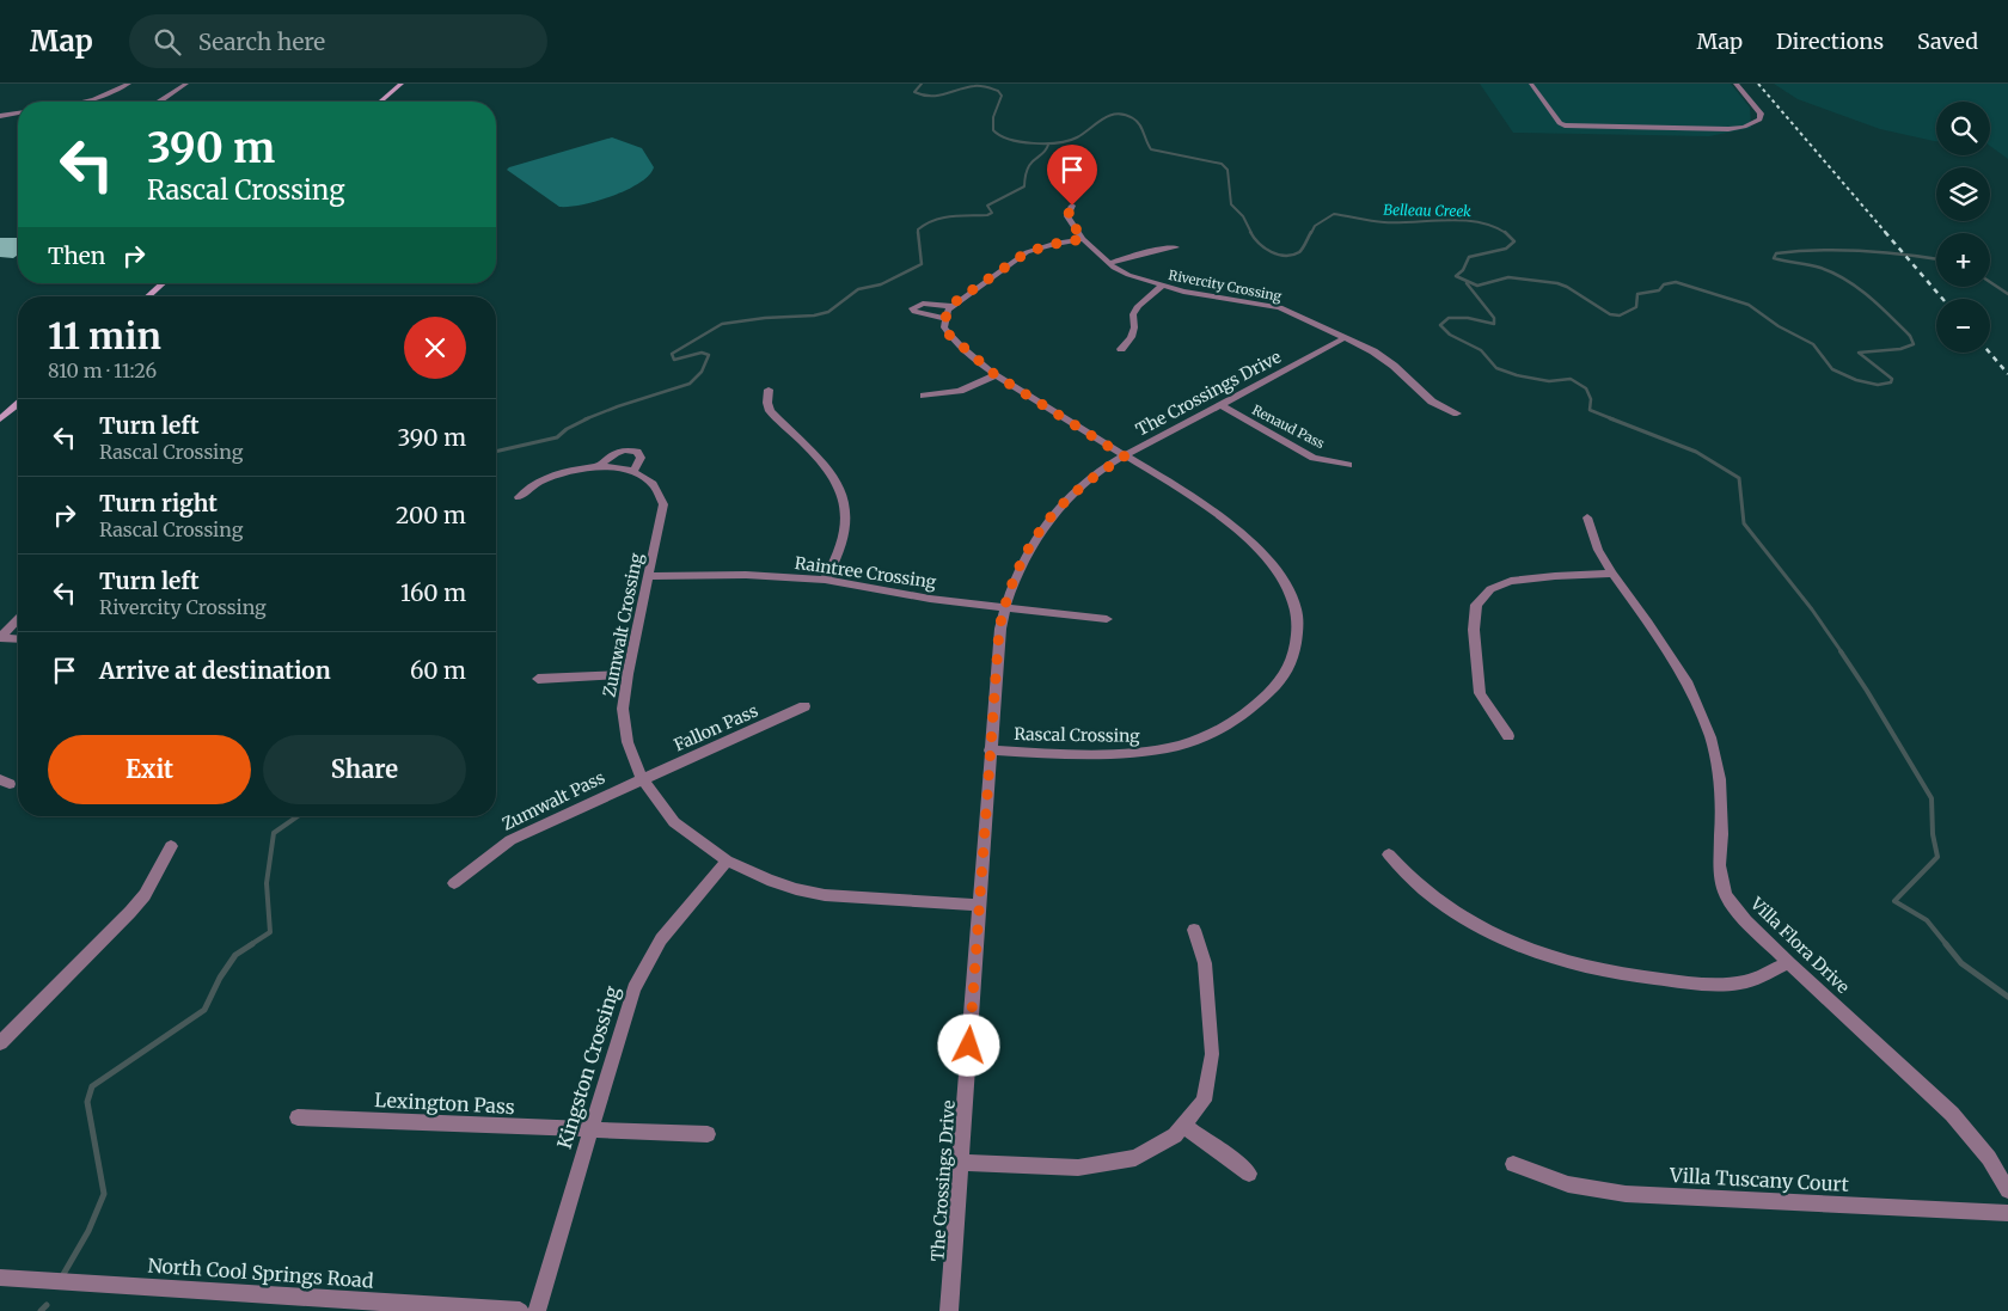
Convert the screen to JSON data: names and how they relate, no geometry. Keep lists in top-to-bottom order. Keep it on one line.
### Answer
{"streets":{"street":["Rivercity Crossing","The Crossings Drive","Renaud Pass","Raintree Crossing","Zumwalt Crossing","Fallon Pass","Rascal Crossing","Zumwalt Pass","Villa Flora Drive","Kingston Crossing","Lexington Pass","Villa Tuscany Court","North Cool Springs Road"]},"crossings":[["Rivercity Crossing","The Crossings Drive"],["The Crossings Drive","Renaud Pass"],["The Crossings Drive","Raintree Crossing"],["The Crossings Drive","Zumwalt Crossing"],["The Crossings Drive","Rascal Crossing"],["Raintree Crossing","Zumwalt Crossing"],["Zumwalt Crossing","Fallon Pass"],["Zumwalt Crossing","Zumwalt Pass"],["Zumwalt Crossing","Kingston Crossing"],["Fallon Pass","Zumwalt Pass"],["Kingston Crossing","Lexington Pass"]],"water":["Belleau Creek"],"page":{"header":"Map","search":"Search here","nav":["Map","Directions","Saved"],"map_buttons":["+","−"],"turn":["390 m","Rascal Crossing"],"then":"Then","heading":["11 min","810 m · 11:26"],"list":[{"name":"Turn left","note":"Rascal Crossing","value":"390 m"},{"name":"Turn right","note":"Rascal Crossing","value":"200 m"},{"name":"Turn left","note":"Rivercity Crossing","value":"160 m"},{"name":"Arrive at destination","value":"60 m"}],"buttons":["Exit","Share"]}}
